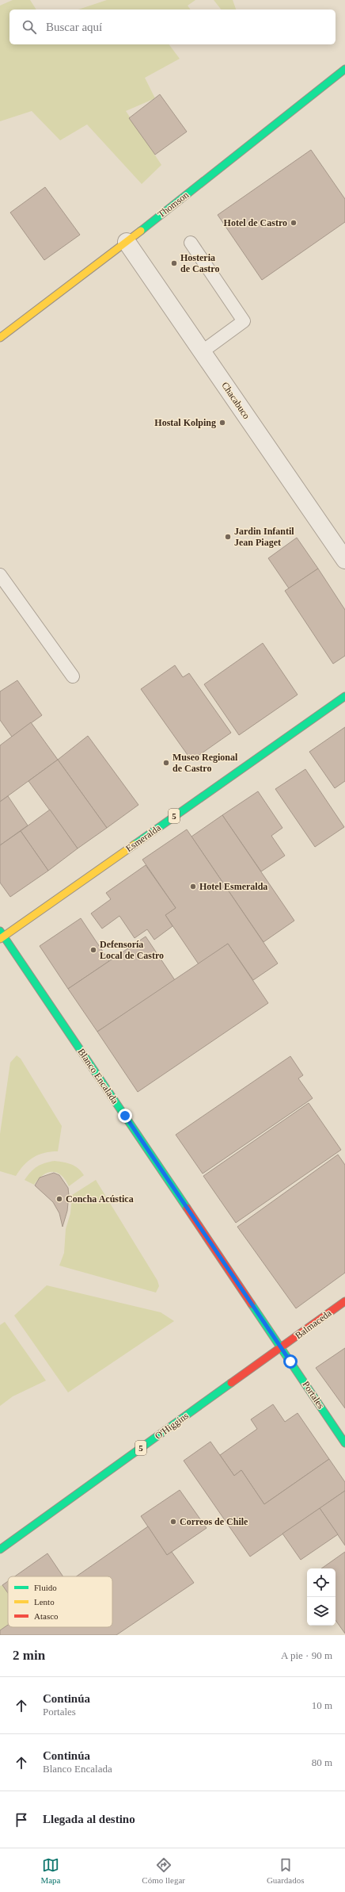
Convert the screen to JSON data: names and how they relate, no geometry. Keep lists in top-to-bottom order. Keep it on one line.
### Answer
{"streets":{"main road":["Thomson","5","Esmeralda","Blanco Encalada","Balmaceda","Portales","O'Higgins"],"street":["Chacabuco"]},"crossings":[["Thomson","Chacabuco"],["Esmeralda","Blanco Encalada"],["Blanco Encalada","Balmaceda"],["Blanco Encalada","Portales"],["Blanco Encalada","O'Higgins"],["Balmaceda","Portales"],["Balmaceda","O'Higgins"],["Portales","O'Higgins"]],"places":["Hotel de Castro","Hosteria de Castro","Hostal Kolping","Jardin Infantil Jean Piaget","Museo Regional de Castro","Hotel Esmeralda","Defensoría Local de Castro","Concha Acústica","Correos de Chile"],"legend":["Fluido","Lento","Atasco"],"page":{"search":"Buscar aquí","heading":["2 min","A pie · 90 m"],"list":[["Continúa","Portales","10 m"],["Continúa","Blanco Encalada","80 m"],"Llegada al destino"],"nav":["Mapa","Cómo llegar","Guardados"]}}
